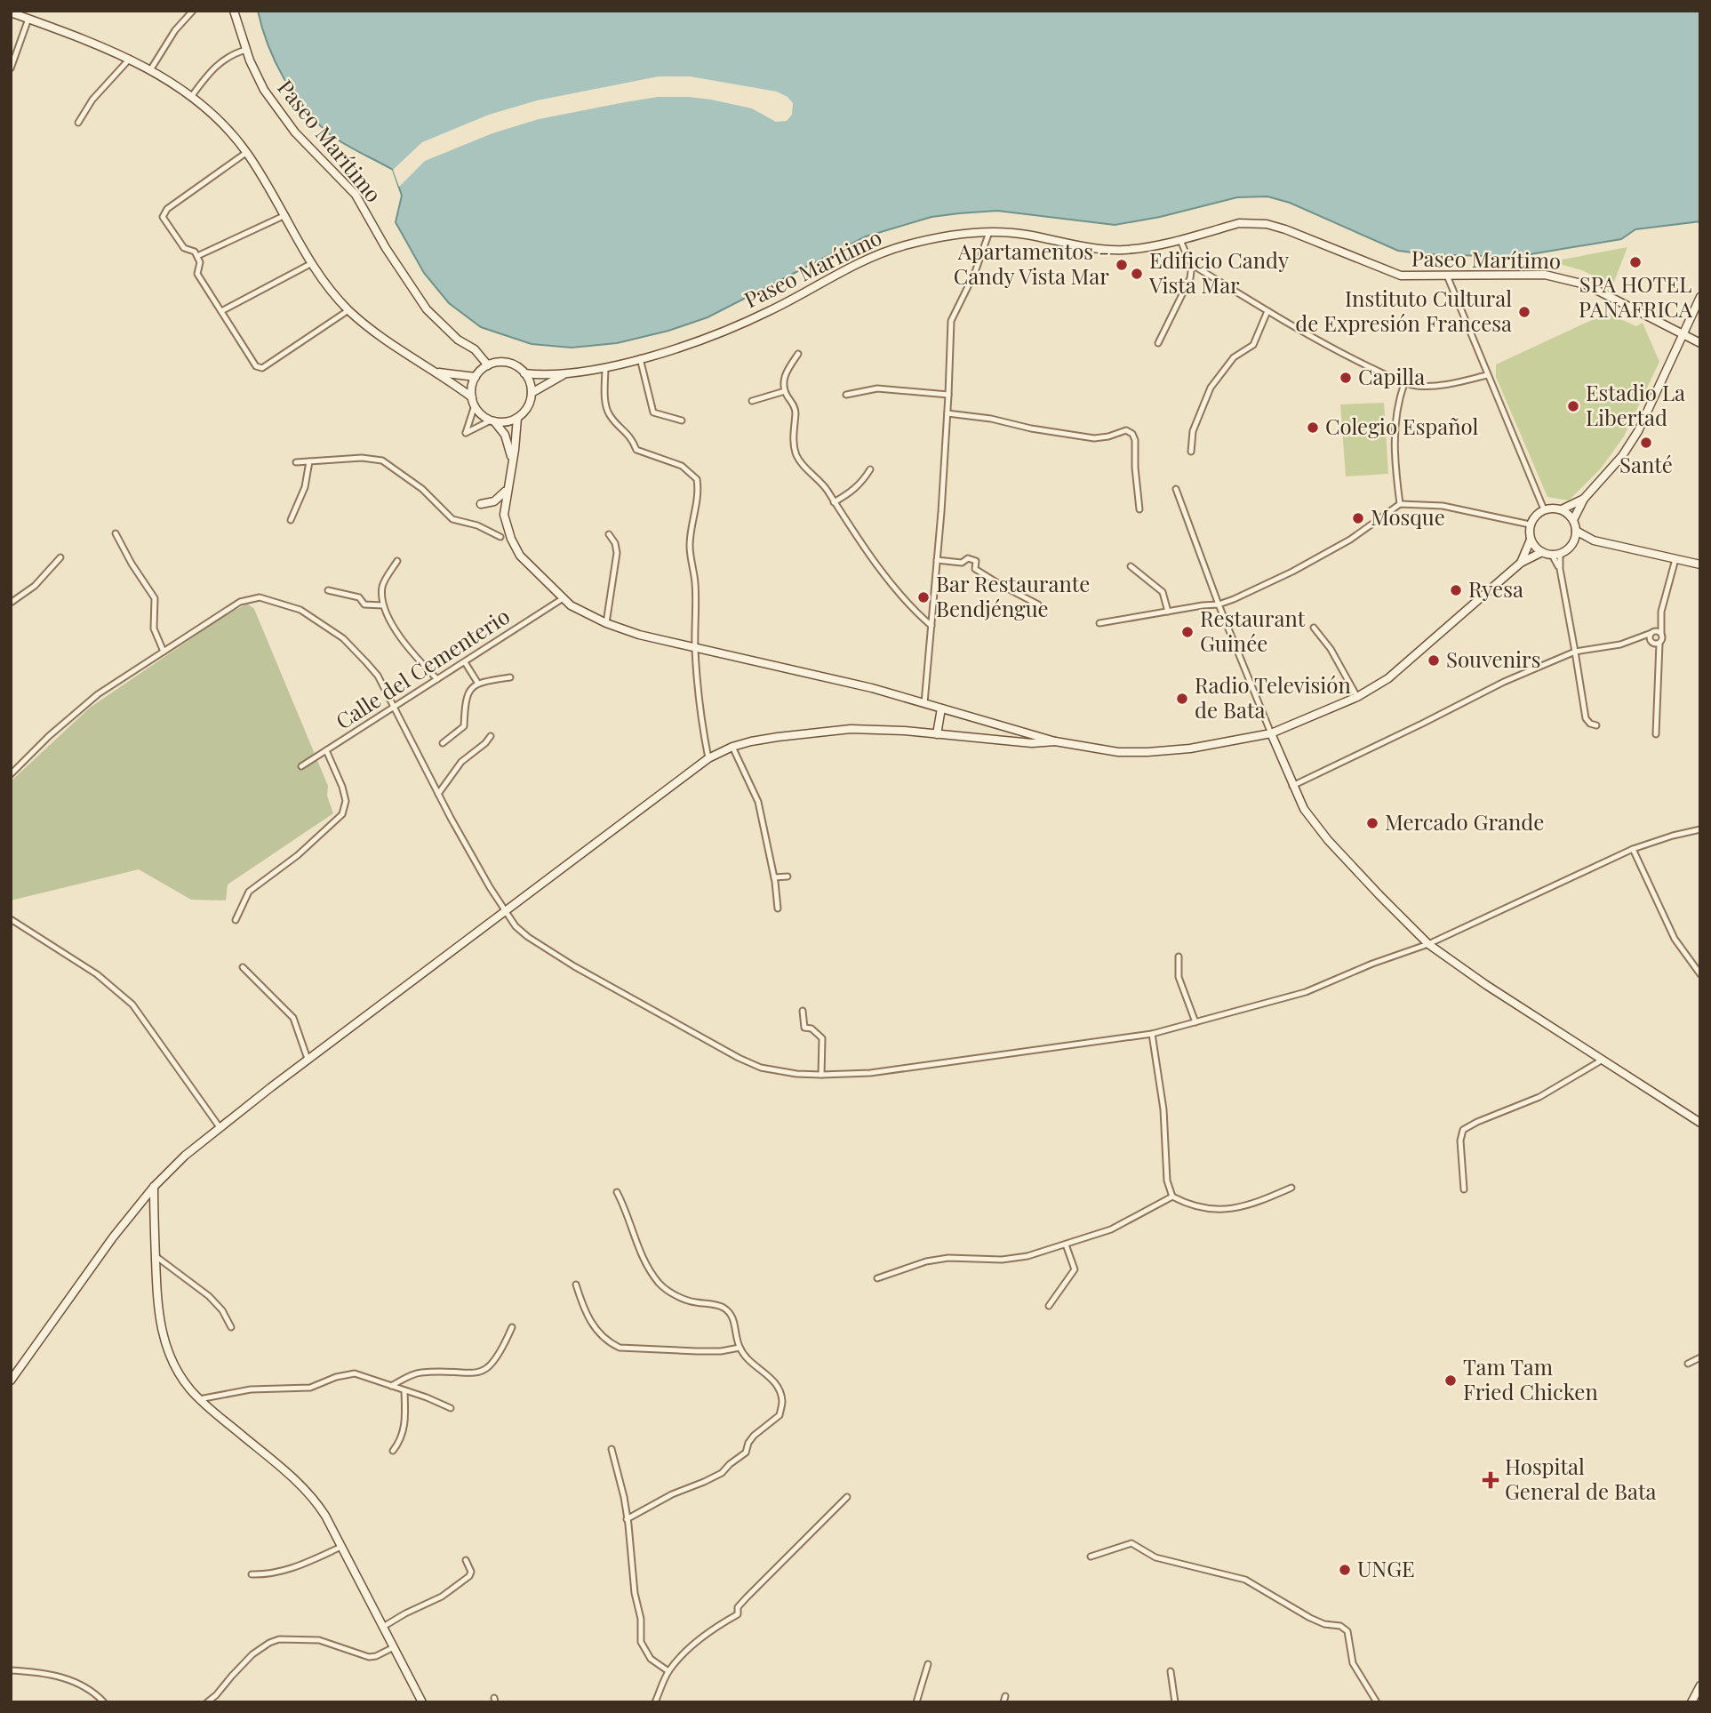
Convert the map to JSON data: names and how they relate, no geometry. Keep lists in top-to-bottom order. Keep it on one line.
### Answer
{"streets":{"main road":["Paseo Marítimo"],"street":["Calle del Cementerio"]},"places":{"other":["SPA HOTEL PANAFRICA","Apartamentos - Candy Vista Mar","Edificio Candy Vista Mar","Instituto Cultural de Expresión Francesa","Capilla","Estadio La Libertad","Colegio Español","Santé","Mosque","Ryesa","Bar Restaurante Bendjéngue","Restaurant Guinée","Souvenirs","Radio Televisión de Bata","Mercado Grande","Tam Tam Fried Chicken","UNGE"],"health":["Hospital General de Bata"]}}
